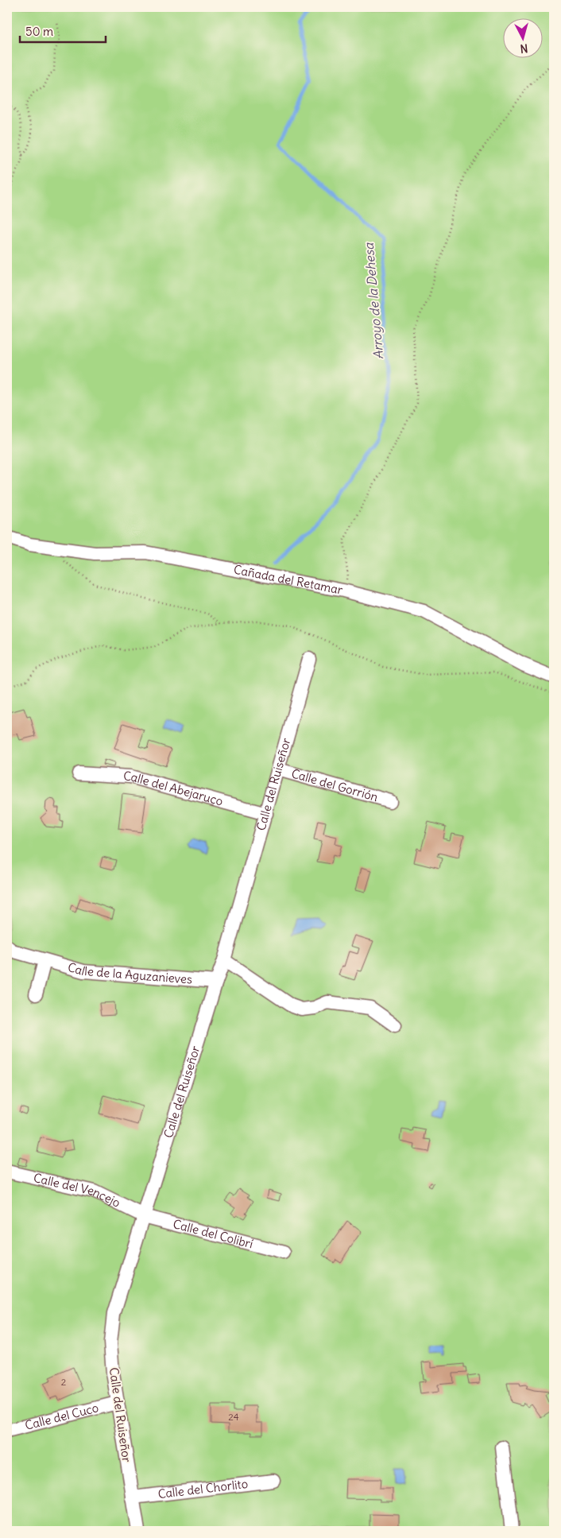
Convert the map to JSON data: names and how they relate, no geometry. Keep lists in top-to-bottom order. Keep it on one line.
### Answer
{"streets":{"street":["Cañada del Retamar","Calle del Ruiseñor","Calle del Gorrión","Calle del Abejaruco","Calle de la Aguzanieves","Calle del Vencejo","Calle del Colibrí","Calle del Cuco","Calle del Chorlito"]},"crossings":[["Calle del Ruiseñor","Calle del Gorrión"],["Calle del Ruiseñor","Calle del Abejaruco"],["Calle del Ruiseñor","Calle de la Aguzanieves"],["Calle del Ruiseñor","Calle del Vencejo"],["Calle del Ruiseñor","Calle del Colibrí"],["Calle del Ruiseñor","Calle del Cuco"],["Calle del Ruiseñor","Calle del Chorlito"],["Calle del Vencejo","Calle del Colibrí"]],"water":["Arroyo de la Dehesa"],"house_numbers":["2","24"],"scale_bar":"50 m","north":"bottom"}
